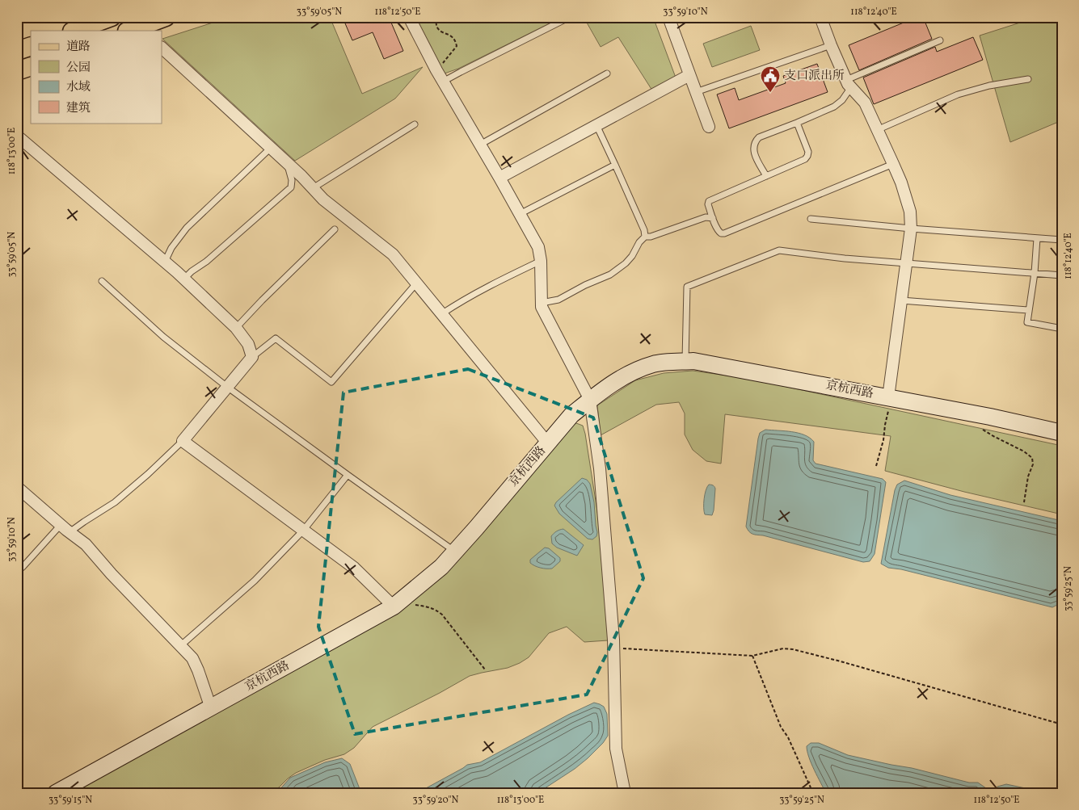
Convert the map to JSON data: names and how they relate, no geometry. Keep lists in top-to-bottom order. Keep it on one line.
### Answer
{"streets":{"main road":["京杭西路"]},"places":{"public building":["支口派出所"]},"legend":["道路","公园","水域","建筑"],"coordinates":["33°59'05\"N","118°12'50\"E","33°59'10\"N","118°12'40\"E","118°13'00\"E","33°59'25\"N","33°59'15\"N","33°59'20\"N"]}
